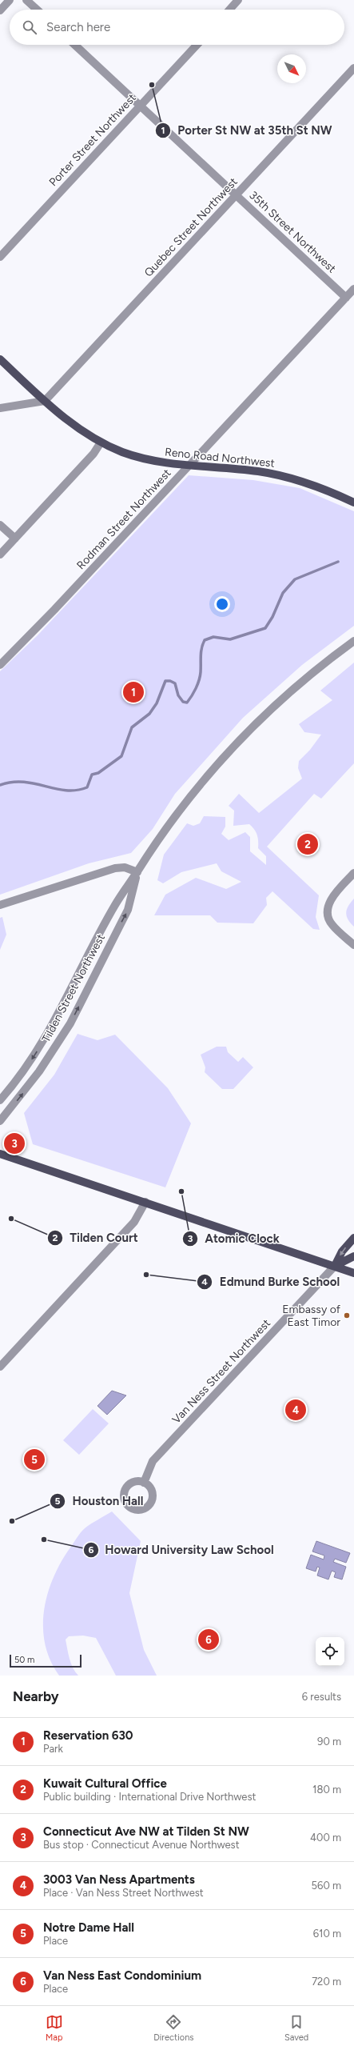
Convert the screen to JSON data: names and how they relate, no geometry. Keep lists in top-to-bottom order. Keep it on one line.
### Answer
{"streets":{"main road":["Reno Road Northwest","Van Ness Street Northwest"],"street":["Porter Street Northwest","Quebec Street Northwest","35th Street Northwest","Rodman Street Northwest","Tilden Street Northwest"]},"crossings":[["Porter Street Northwest","35th Street Northwest"],["Quebec Street Northwest","35th Street Northwest"],["Quebec Street Northwest","Reno Road Northwest"],["35th Street Northwest","Rodman Street Northwest"],["Reno Road Northwest","Rodman Street Northwest"]],"places":["Porter St NW at 35th St NW","Atomic Clock","Tilden Court","Edmund Burke School","Embassy of East Timor","Houston Hall","Howard University Law School"],"scale_bar":"50 m","north":"bottom right","page":{"search":"Search here","pins":["1","2","3","4","5","6"],"scale":"50 m","heading":["Nearby","6 results"],"list":[{"mark":"1","name":"Reservation 630","note":"Park","value":"90 m"},{"mark":"2","name":"Kuwait Cultural Office","note":"Public building · International Drive Northwest","value":"180 m"},{"mark":"3","name":"Connecticut Ave NW at Tilden St NW","note":"Bus stop · Connecticut Avenue Northwest","value":"400 m"},{"mark":"4","name":"3003 Van Ness Apartments","note":"Place · Van Ness Street Northwest","value":"560 m"},{"mark":"5","name":"Notre Dame Hall","note":"Place","value":"610 m"},{"mark":"6","name":"Van Ness East Condominium","note":"Place","value":"720 m"}],"nav":["Map","Directions","Saved"]}}
